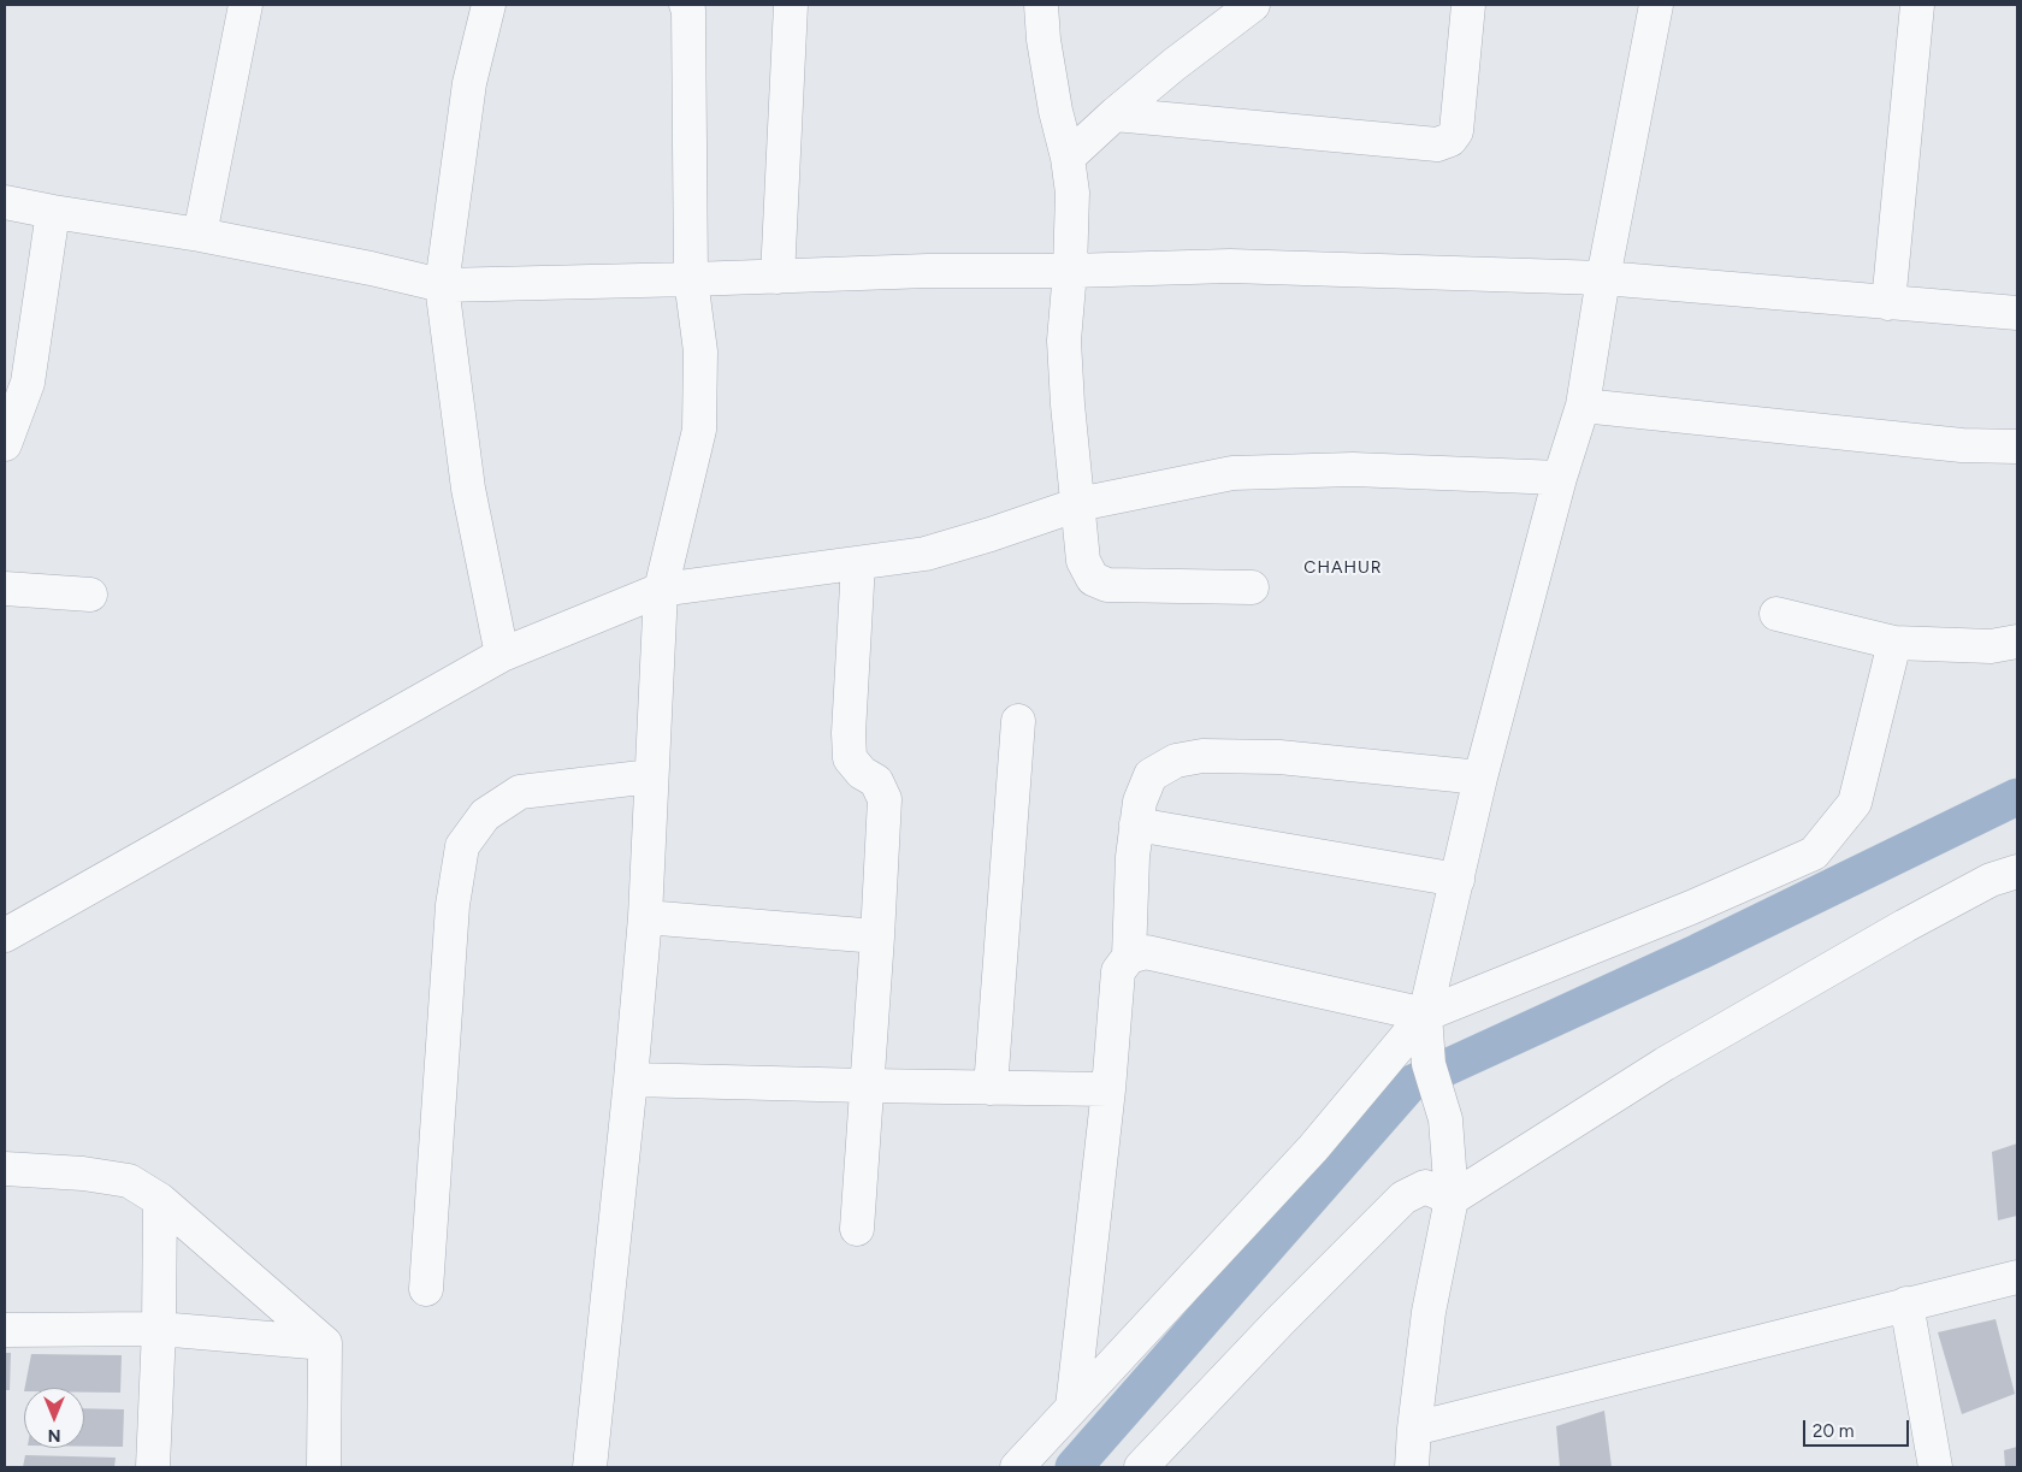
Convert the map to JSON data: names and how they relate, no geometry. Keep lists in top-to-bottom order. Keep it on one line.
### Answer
{"districts":["CHAHUR"],"scale_bar":"20 m","north":"bottom"}
